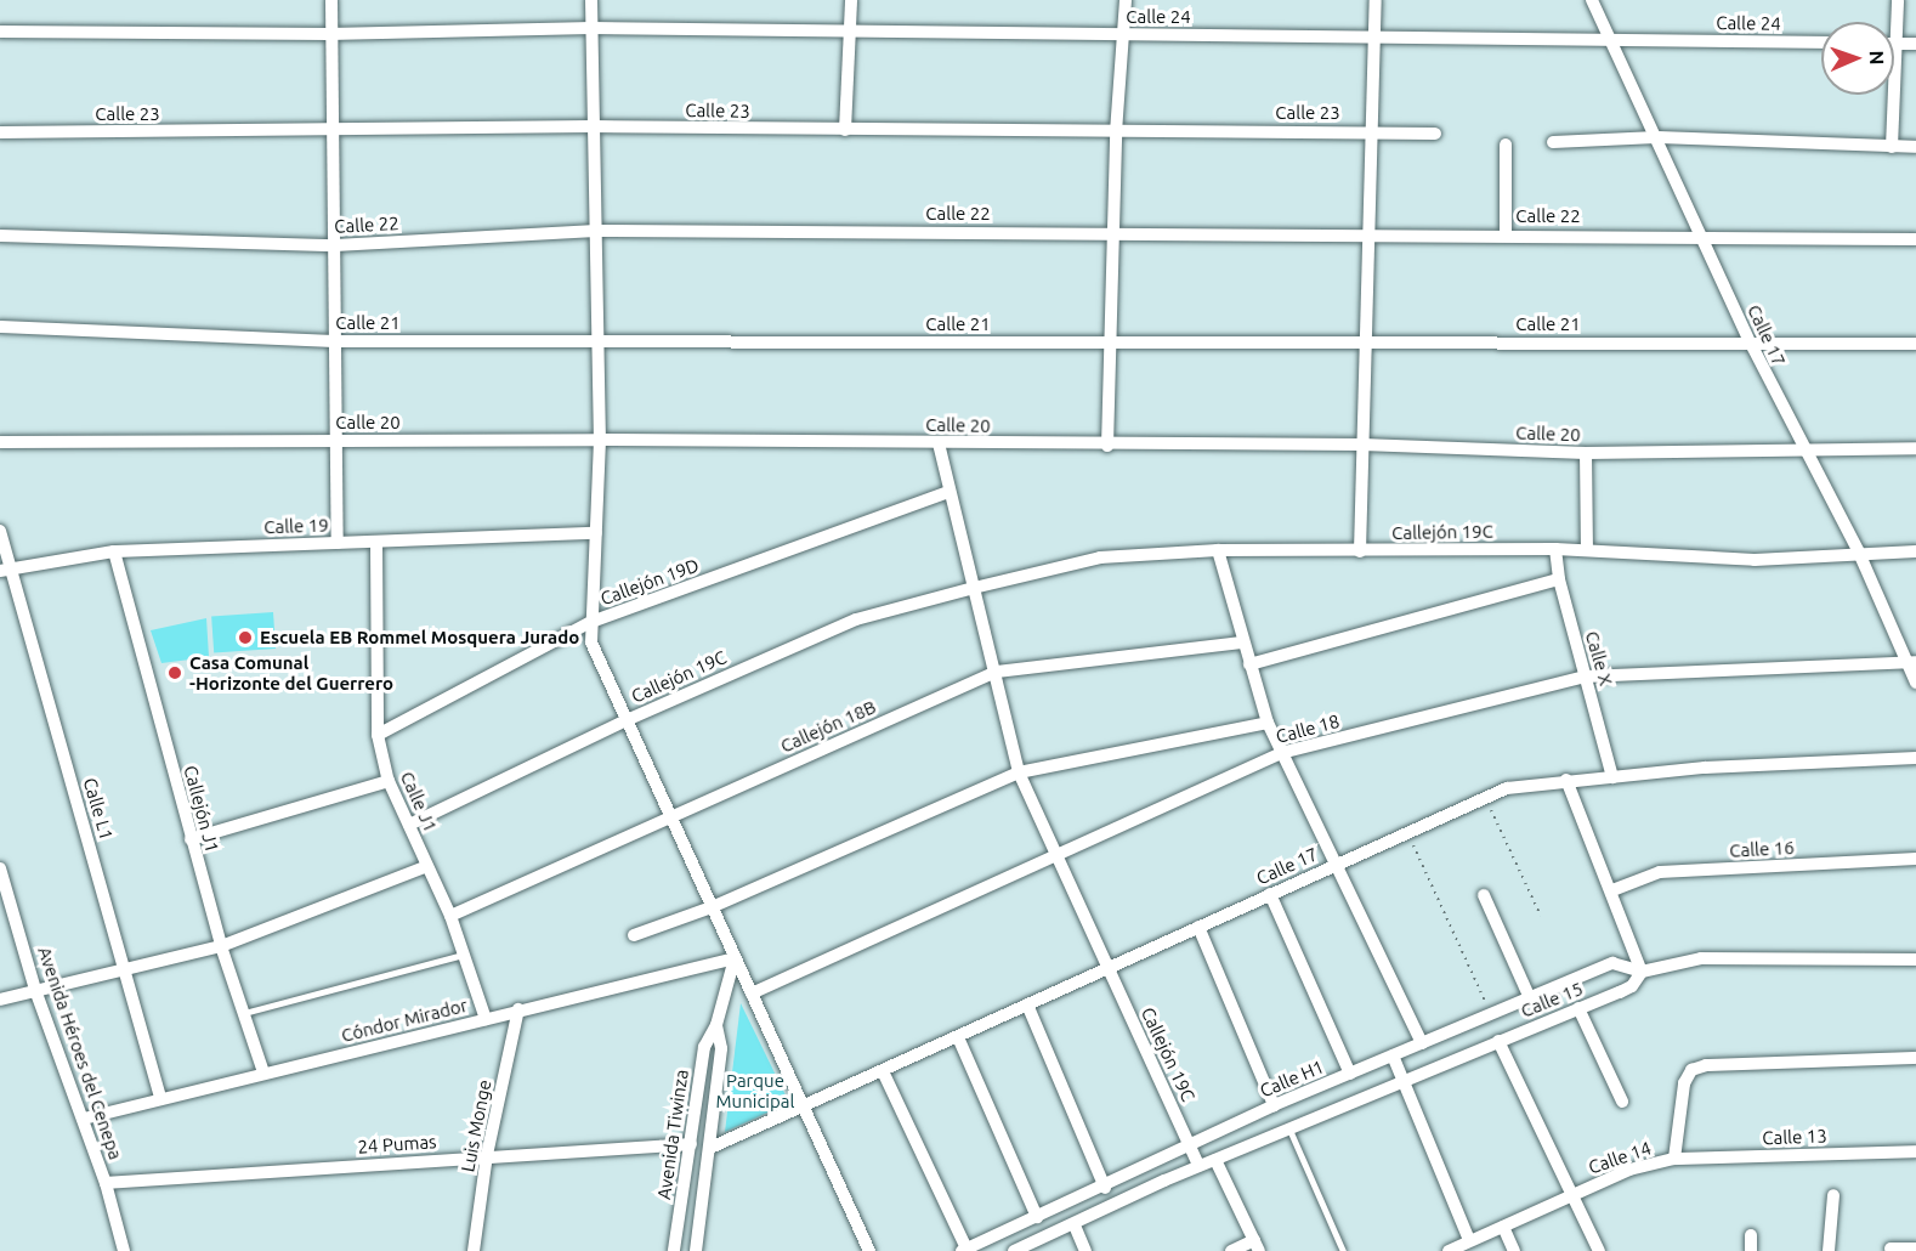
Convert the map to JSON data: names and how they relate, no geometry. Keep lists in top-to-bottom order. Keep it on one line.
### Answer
{"streets":{"street":["Calle 24","Calle 23","Calle 22","Calle 21","Calle 17","Calle 20","Calle 19","Callejón 19C","Callejón 19D","Calle X","Callejón 18B","Calle 18","Calle J1","Calle L1","Callejón J1","Calle 16","Calle 15","Cóndor Mirador","Avenida Héroes del Cenepa","Calle H1","Luis Monge","Avenida Tiwinza","Calle 13","24 Pumas","Calle 14"]},"crossings":[["Calle 24","Calle 17"],["Calle 22","Calle 17"],["Calle 21","Calle 17"],["Calle 17","Calle 20"],["Calle 17","Callejón 19C"],["Calle 17","Calle X"],["Calle 17","Calle 18"],["Calle 17","Avenida Tiwinza"],["Calle 19","Calle J1"],["Calle 19","Calle L1"],["Calle 19","Callejón J1"],["Callejón 19C","Calle X"],["Callejón 19C","Callejón 18B"],["Callejón 19C","Calle 18"],["Callejón 19C","Calle J1"],["Callejón 19C","Calle H1"],["Callejón 19D","Calle J1"],["Calle X","Calle 18"],["Callejón 18B","Calle J1"],["Calle J1","Cóndor Mirador"],["Calle L1","Cóndor Mirador"],["Callejón J1","Cóndor Mirador"],["Calle 15","Calle H1"],["Cóndor Mirador","Avenida Héroes del Cenepa"],["Cóndor Mirador","Luis Monge"],["Cóndor Mirador","Avenida Tiwinza"],["Avenida Héroes del Cenepa","24 Pumas"],["Luis Monge","24 Pumas"],["Avenida Tiwinza","24 Pumas"],["Calle 13","Calle 14"]],"parks":["Parque Municipal"],"places":["Escuela EB Rommel Mosquera Jurado","Casa Comunal -Horizonte del Guerrero"],"north":"right"}
